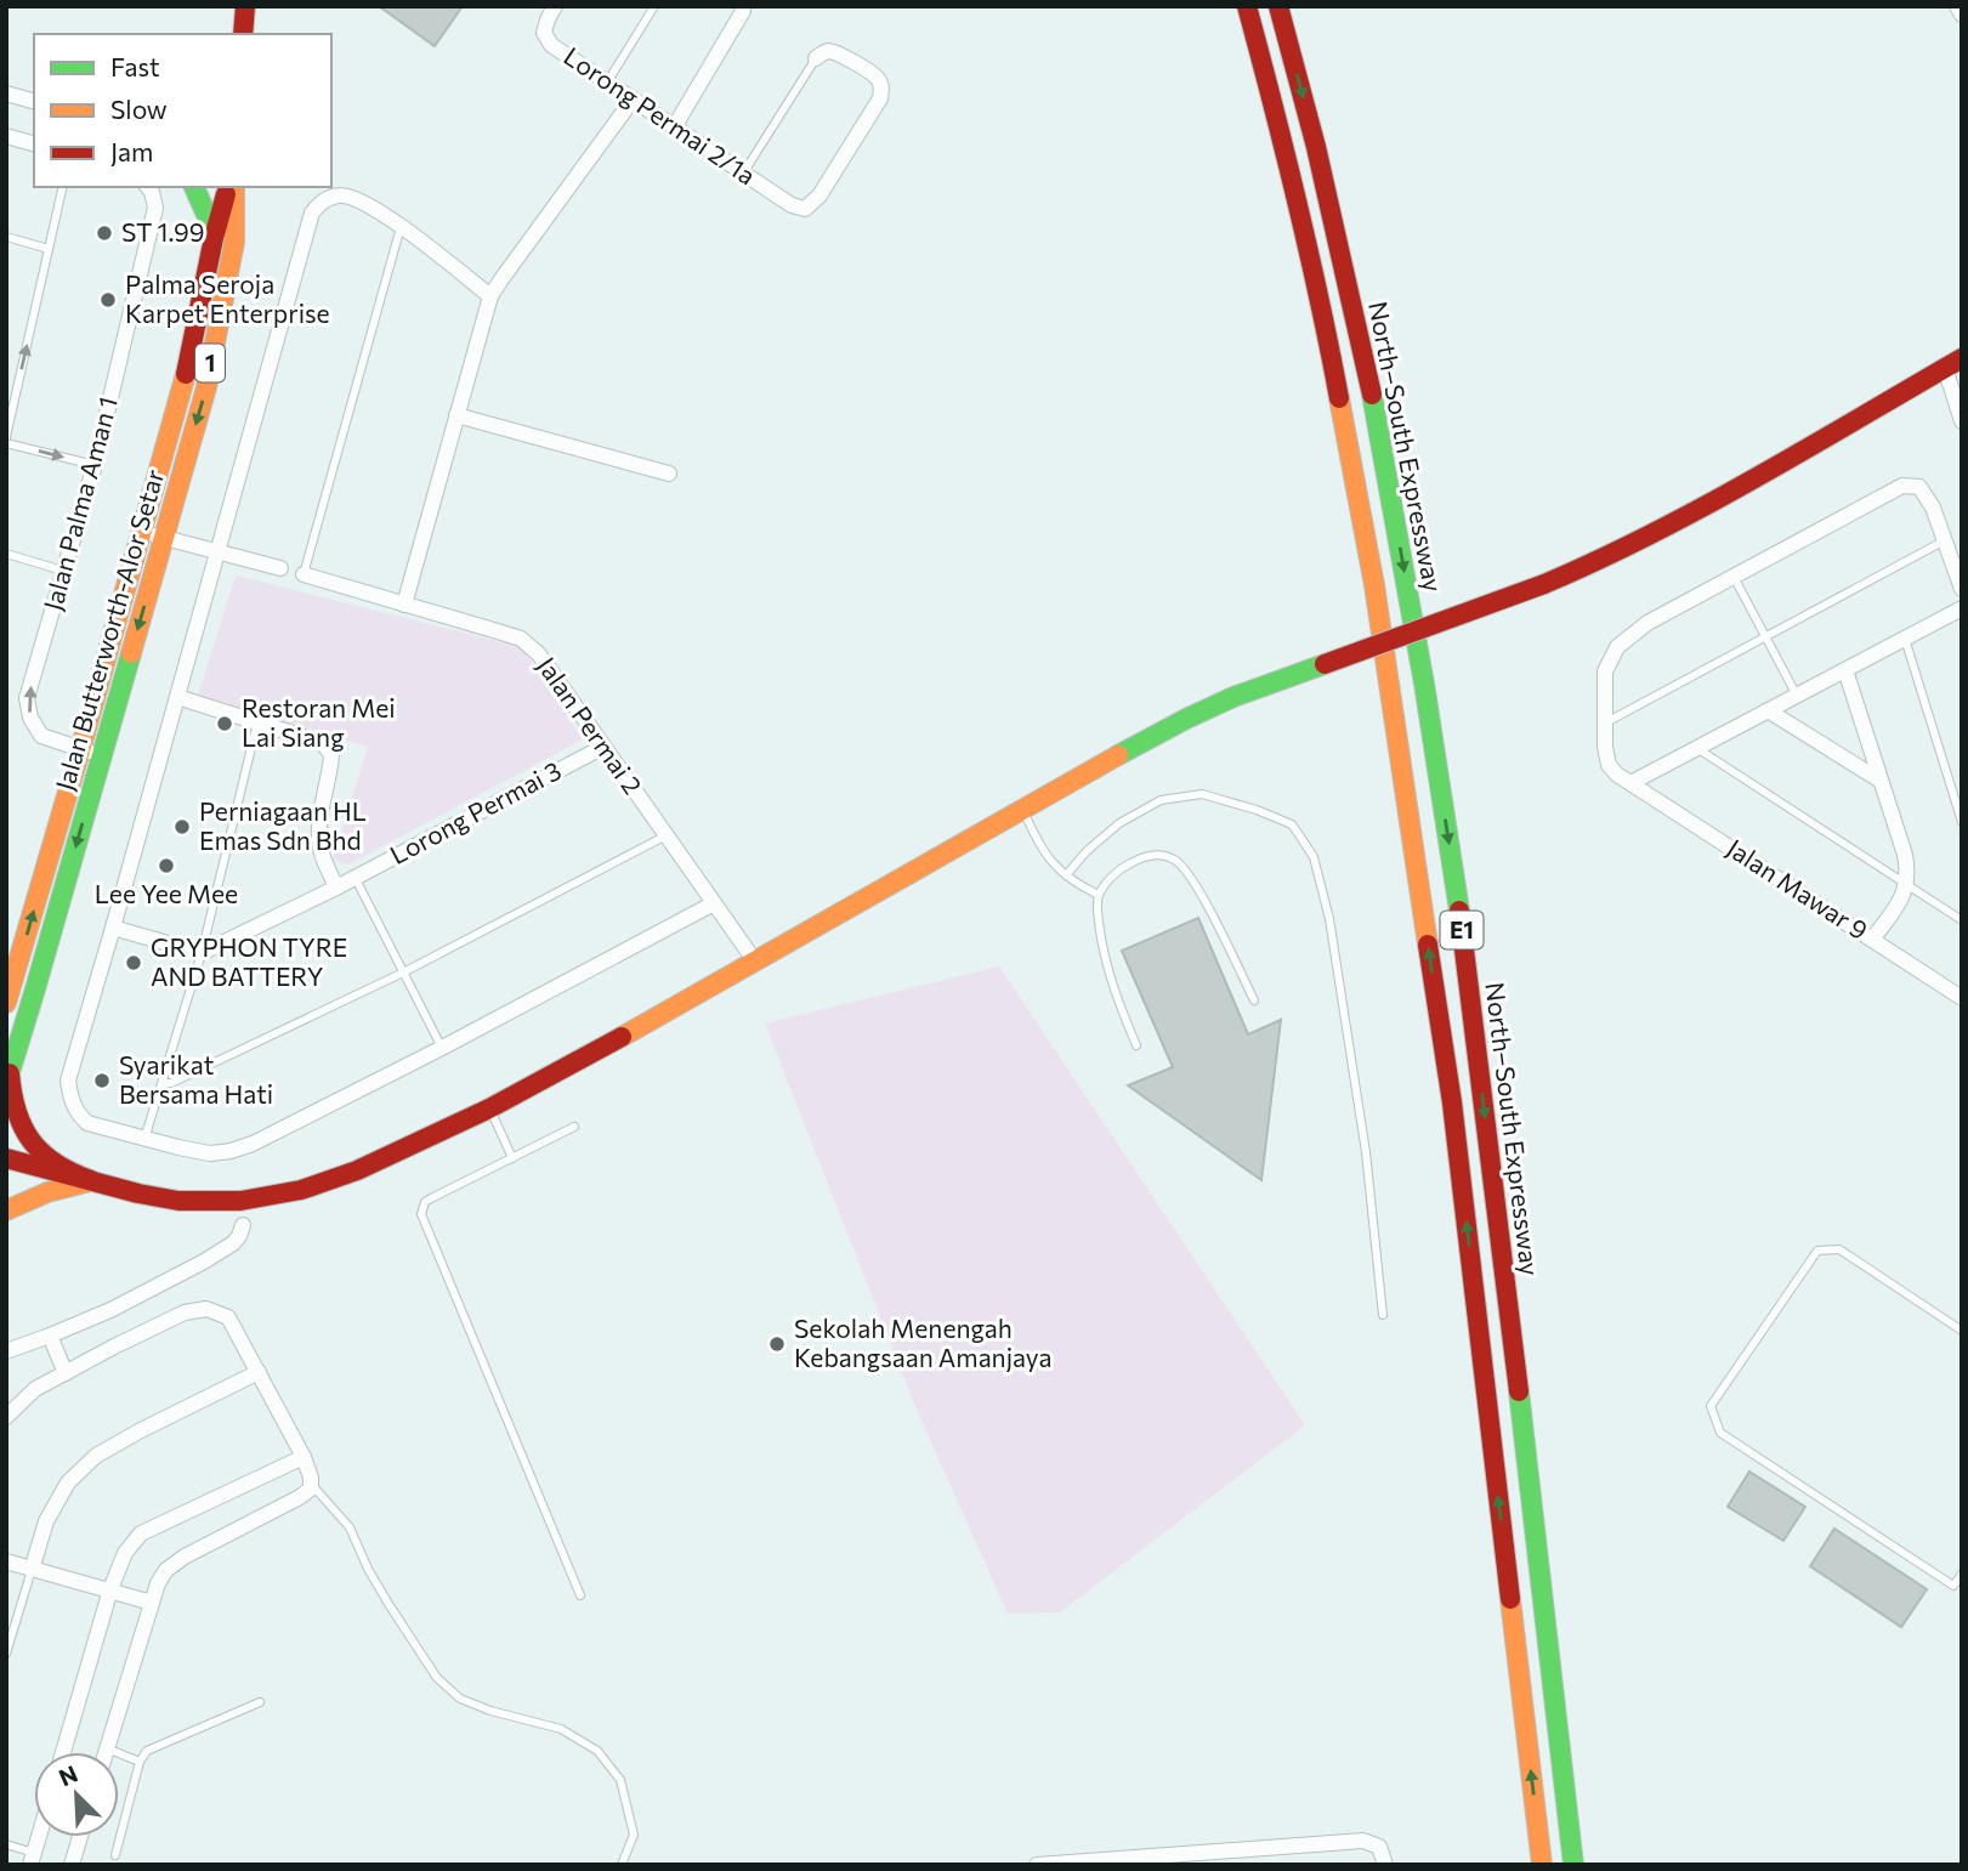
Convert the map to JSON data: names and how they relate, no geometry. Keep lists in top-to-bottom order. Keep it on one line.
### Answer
{"streets":{"main road":["1","North–South Expressway","Jalan Butterworth-Alor Setar","E1"],"street":["Lorong Permai 2/1a","Jalan Palma Aman 1","Jalan Permai 2","Lorong Permai 3","Jalan Mawar 9"]},"crossings":[["Jalan Palma Aman 1","Jalan Butterworth-Alor Setar"],["Jalan Permai 2","Lorong Permai 3"]],"places":["ST 1.99","Palma Seroja Karpet Enterprise","Restoran Mei Lai Siang","Perniagaan HL Emas Sdn Bhd","Lee Yee Mee","GRYPHON TYRE AND BATTERY","Syarikat Bersama Hati","Sekolah Menengah Kebangsaan Amanjaya"],"legend":["Fast","Slow","Jam"],"north":"top left"}
